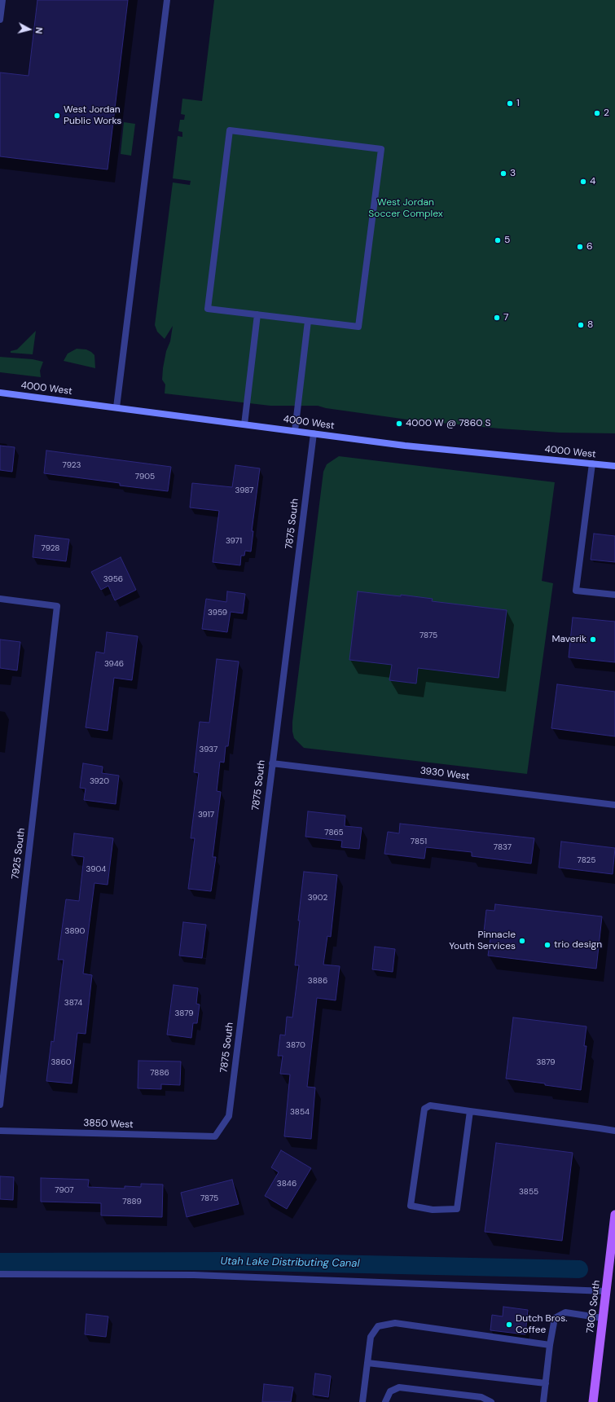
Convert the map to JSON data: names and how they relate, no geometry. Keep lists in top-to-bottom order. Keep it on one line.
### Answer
{"streets":{"main road":["4000 West","7800 South"],"street":["7875 South","3930 West","7925 South","3850 West"]},"crossings":[["4000 West","7875 South"],["7875 South","3930 West"],["7875 South","3850 West"]],"water":["Utah Lake Distributing Canal"],"parks":["West Jordan Soccer Complex"],"places":["1","2","West Jordan Public Works","3","4","5","6","7","8","4000 W @ 7860 S","Maverik","Pinnacle Youth Services","trio design","Dutch Bros. Coffee"],"house_numbers":["7923","7905","3987","3971","7928","3956","3959","7875","3946","3937","3920","3917","7865","7851","7837","7825","3904","3902","3890","3886","3874","3879","3870","3860","3879","7886","3854","3846","7907","3855","7875","7889"],"north":"right"}
